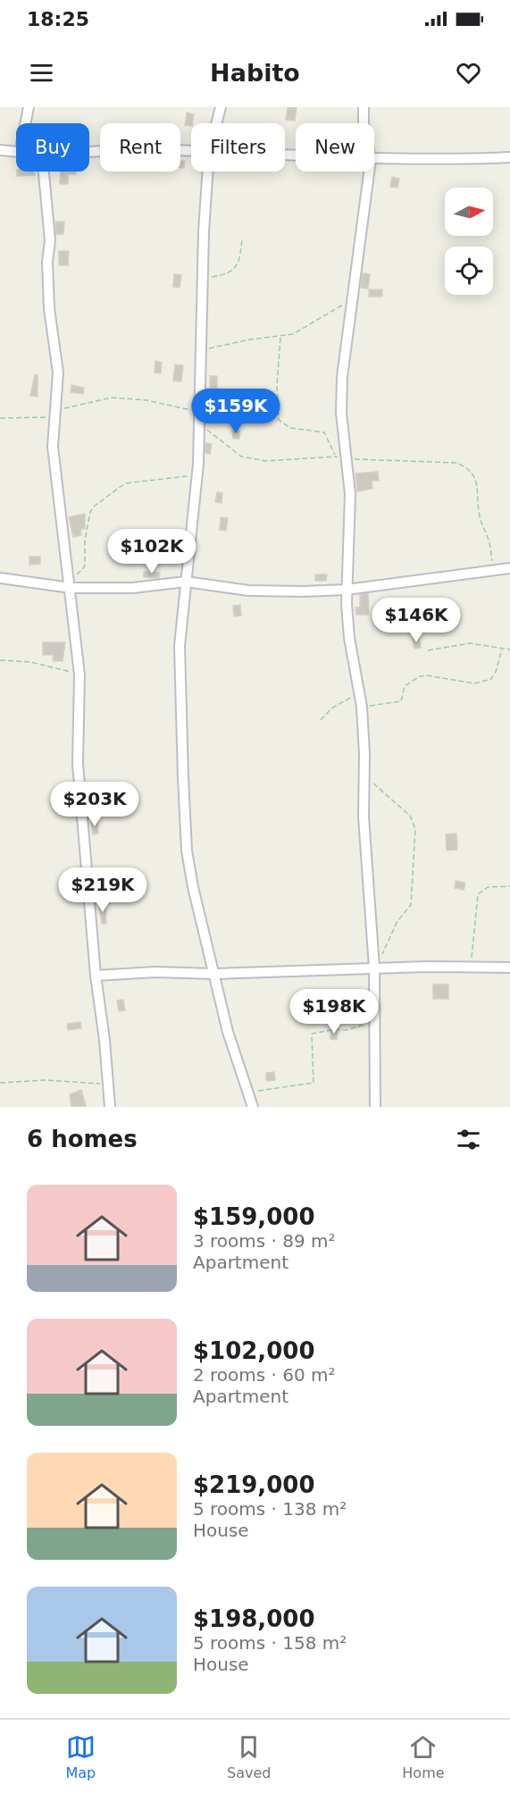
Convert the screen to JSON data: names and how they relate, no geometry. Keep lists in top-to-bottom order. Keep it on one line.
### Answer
{"north":"right","page":{"status":"18:25","header":"Habito","chip":["Buy","Rent","Filters","New"],"price":["$159K","$102K","$146K","$203K","$219K","$198K"],"heading":"6 homes","list":[{"name":"$159,000","note":"3 rooms · 89 m² · Apartment"},{"name":"$102,000","note":"2 rooms · 60 m² · Apartment"},{"name":"$219,000","note":"5 rooms · 138 m² · House"},{"name":"$198,000","note":"5 rooms · 158 m² · House"}],"tabs":["Map","Saved","Home"]}}
